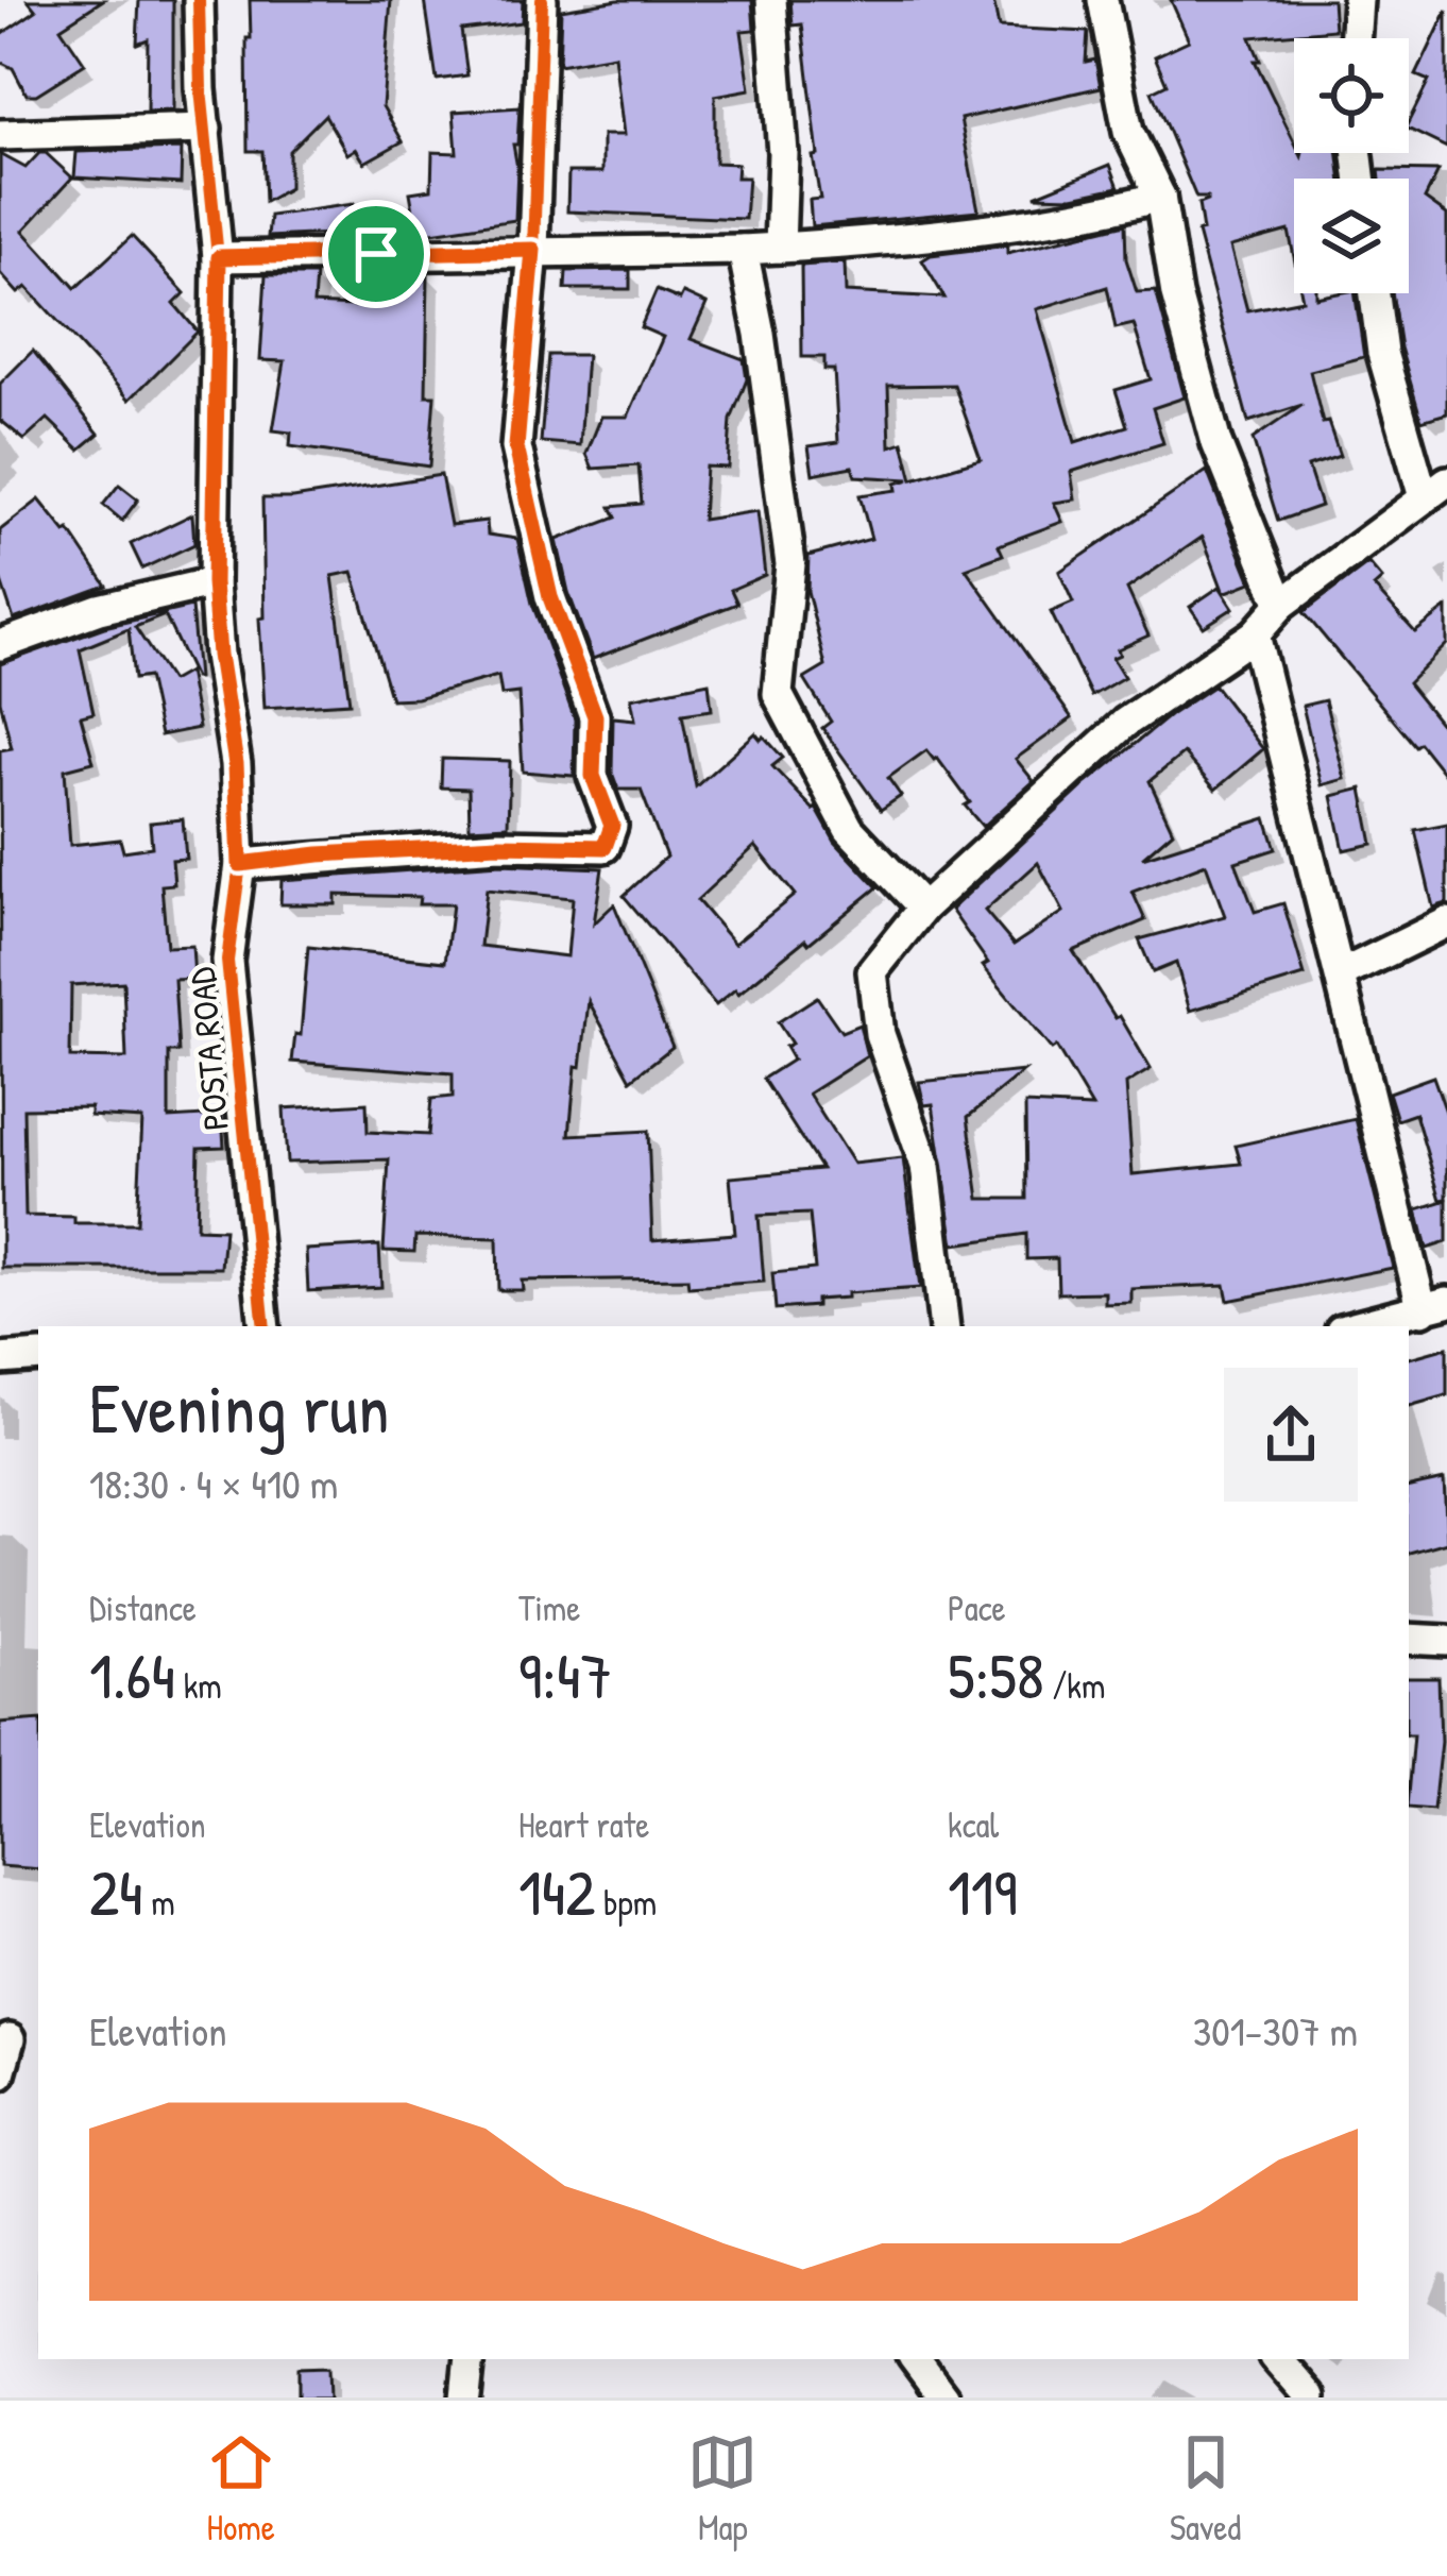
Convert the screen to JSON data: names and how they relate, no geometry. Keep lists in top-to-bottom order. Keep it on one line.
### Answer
{"streets":{"street":["POSTA ROAD"]},"page":{"heading":["Evening run","18:30 · 4 × 410 m"],"stats":[["Distance","1.64 km"],["Time","9:47"],["Pace","5:58 /km"],["Elevation","24 m"],["Heart rate","142 bpm"],["kcal","119"]],"chart":["Elevation","301–307 m"],"tabs":["Home","Map","Saved"]}}
